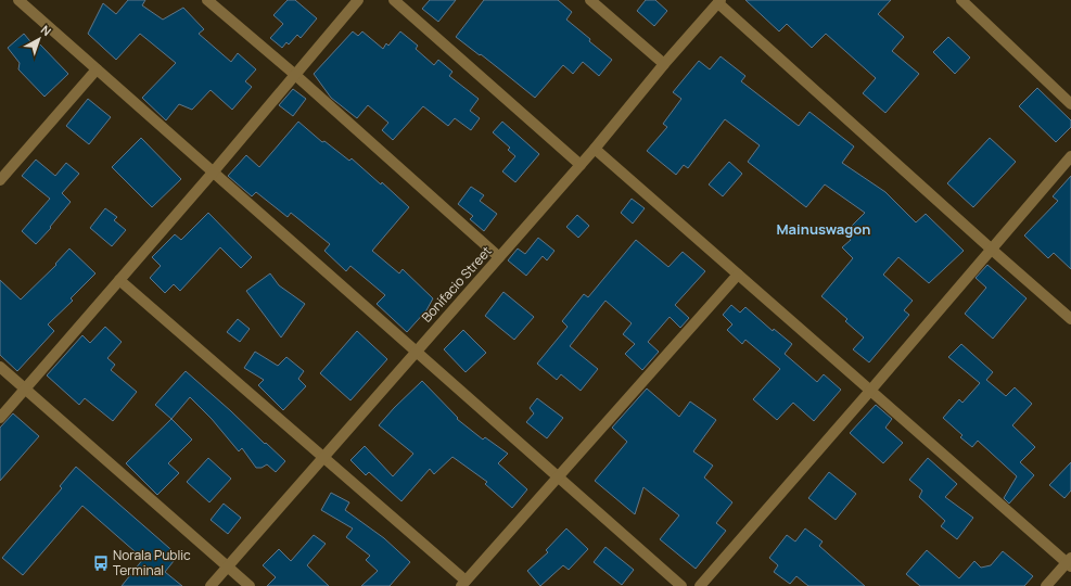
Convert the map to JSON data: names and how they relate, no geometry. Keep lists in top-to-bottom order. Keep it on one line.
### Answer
{"streets":{"street":["Bonifacio Street"]},"districts":["Mainuswagon"],"places":{"bus stop":["Norala Public Terminal"]},"north":"top right"}
